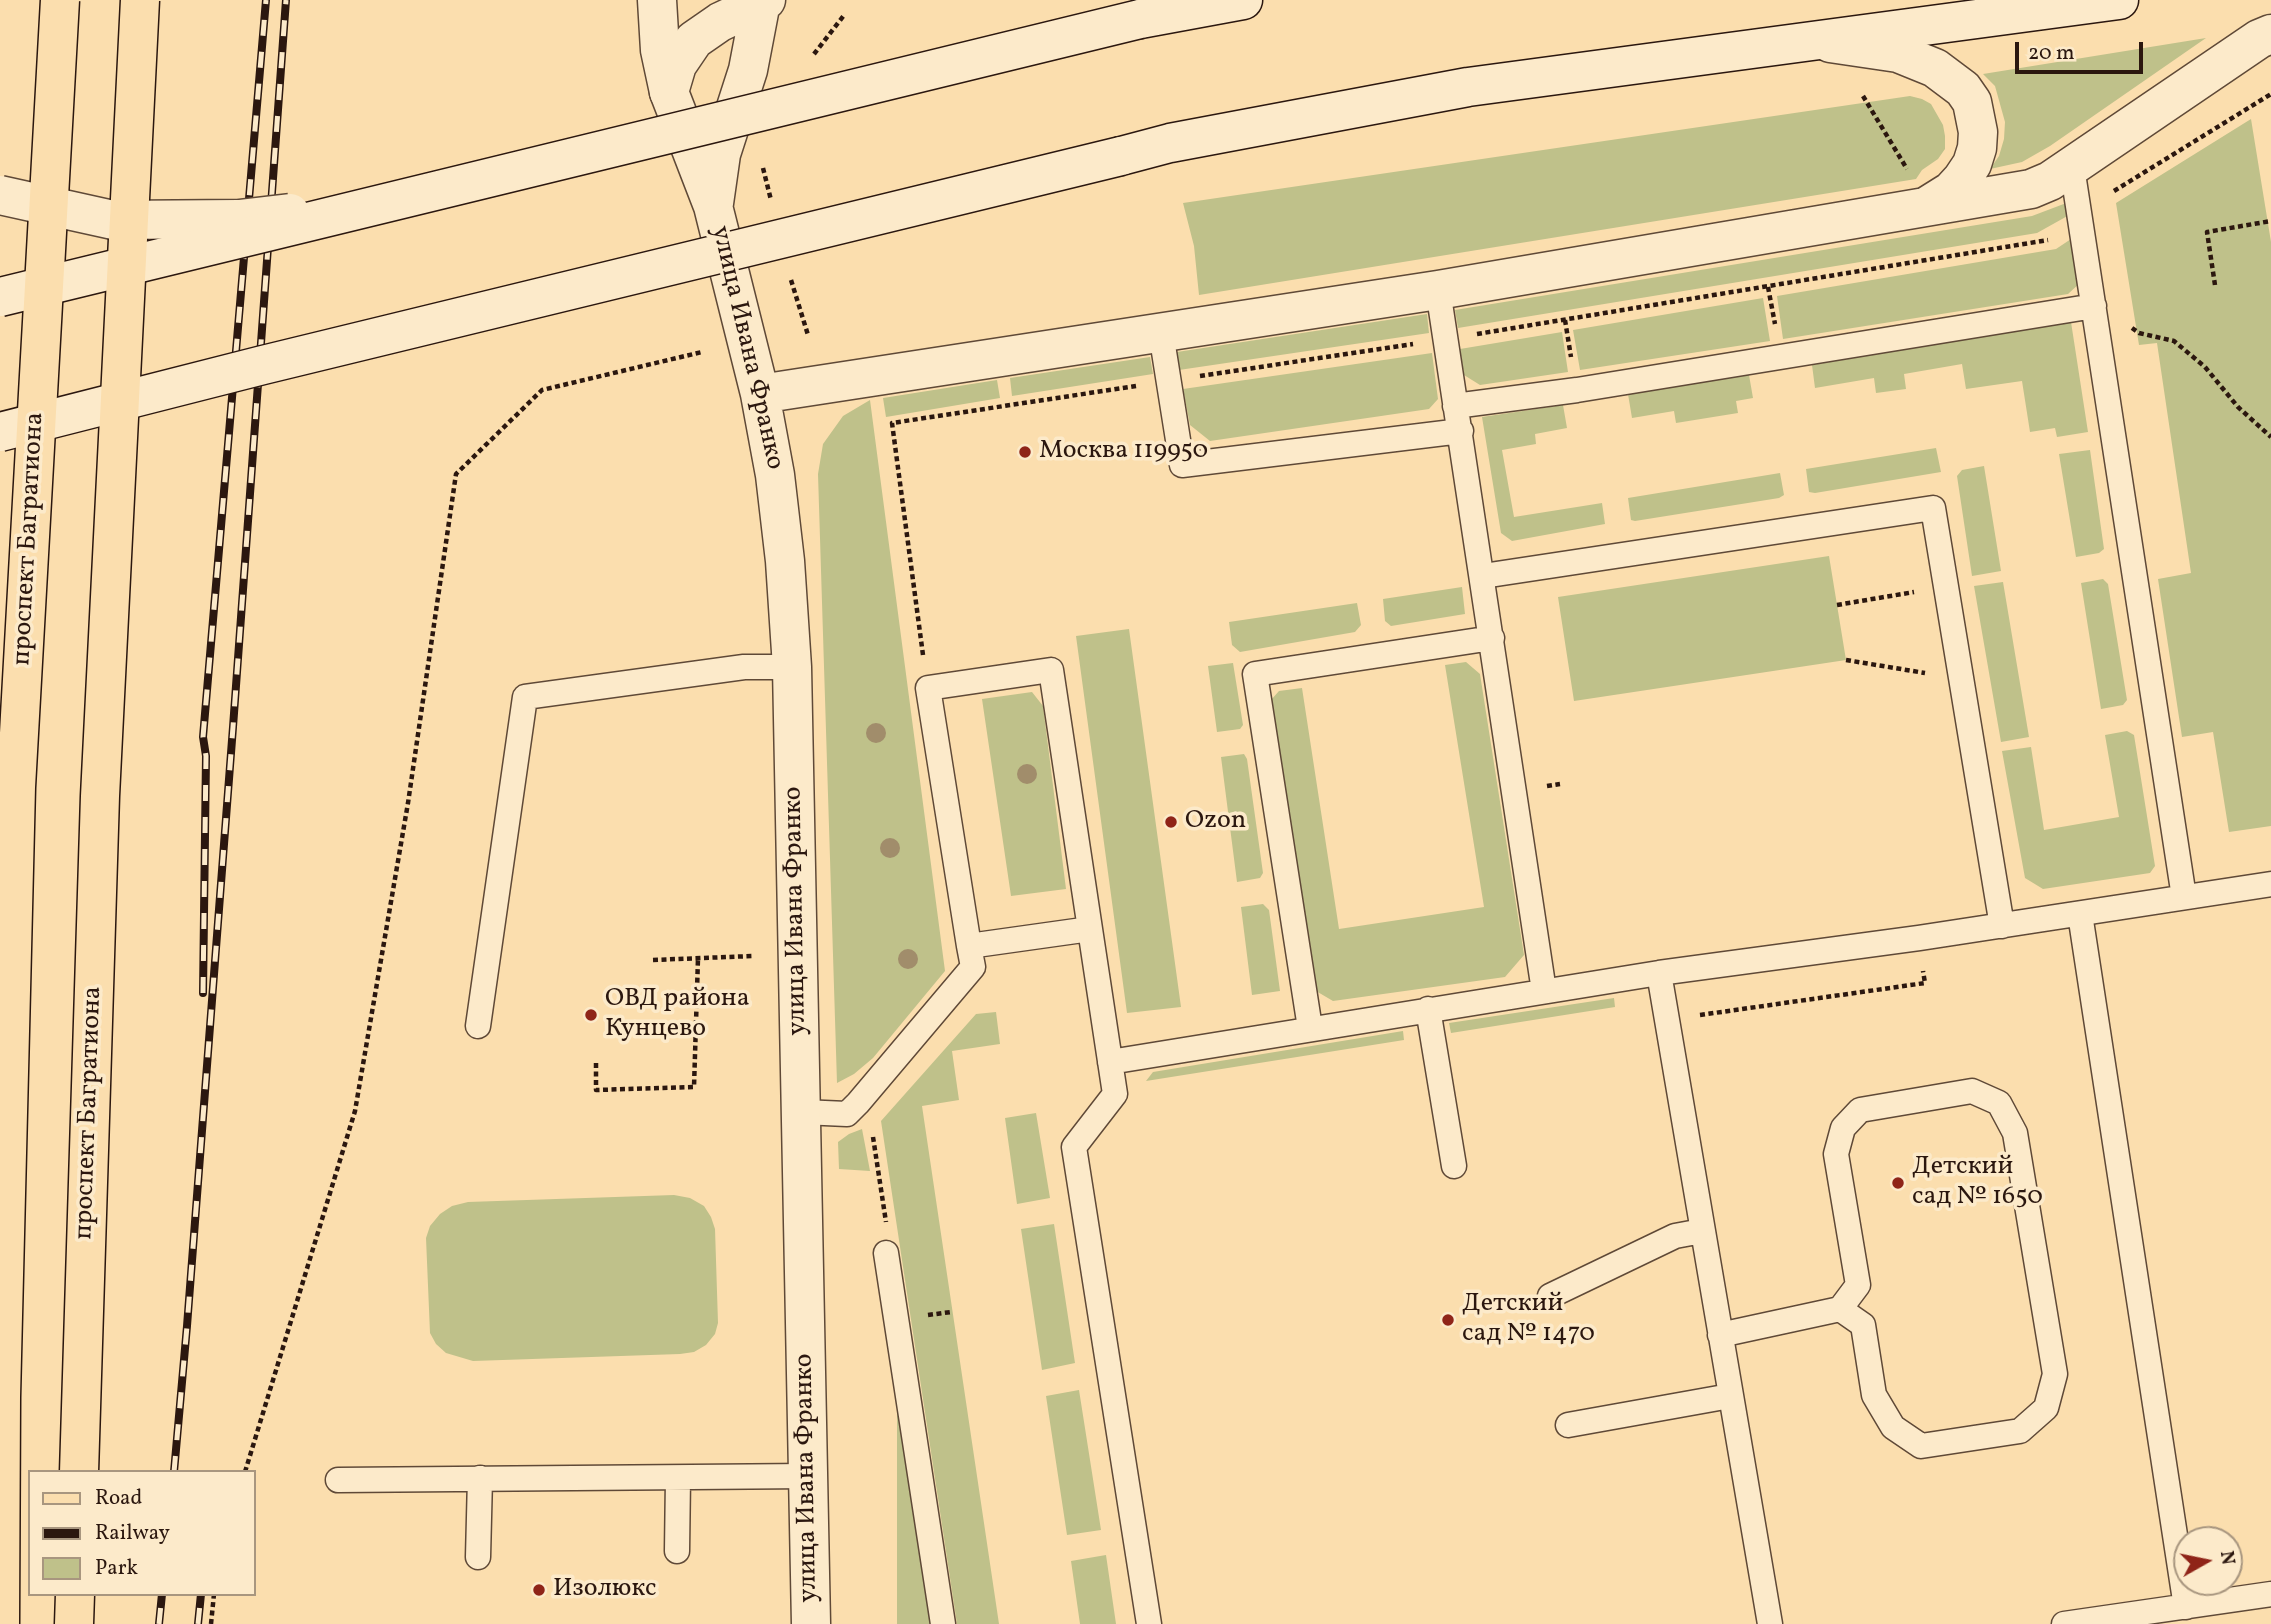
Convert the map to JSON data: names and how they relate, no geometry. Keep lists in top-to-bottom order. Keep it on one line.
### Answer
{"streets":{"main road":["проспект Багратиона"],"street":["улица Ивана Франко"]},"places":["Москва 119950","Ozon","ОВД района Кунцево","Детский сад № 1650","Детский сад № 1470","Изолюкс"],"legend":["Road","Railway","Park"],"scale_bar":"20 m","north":"right"}
